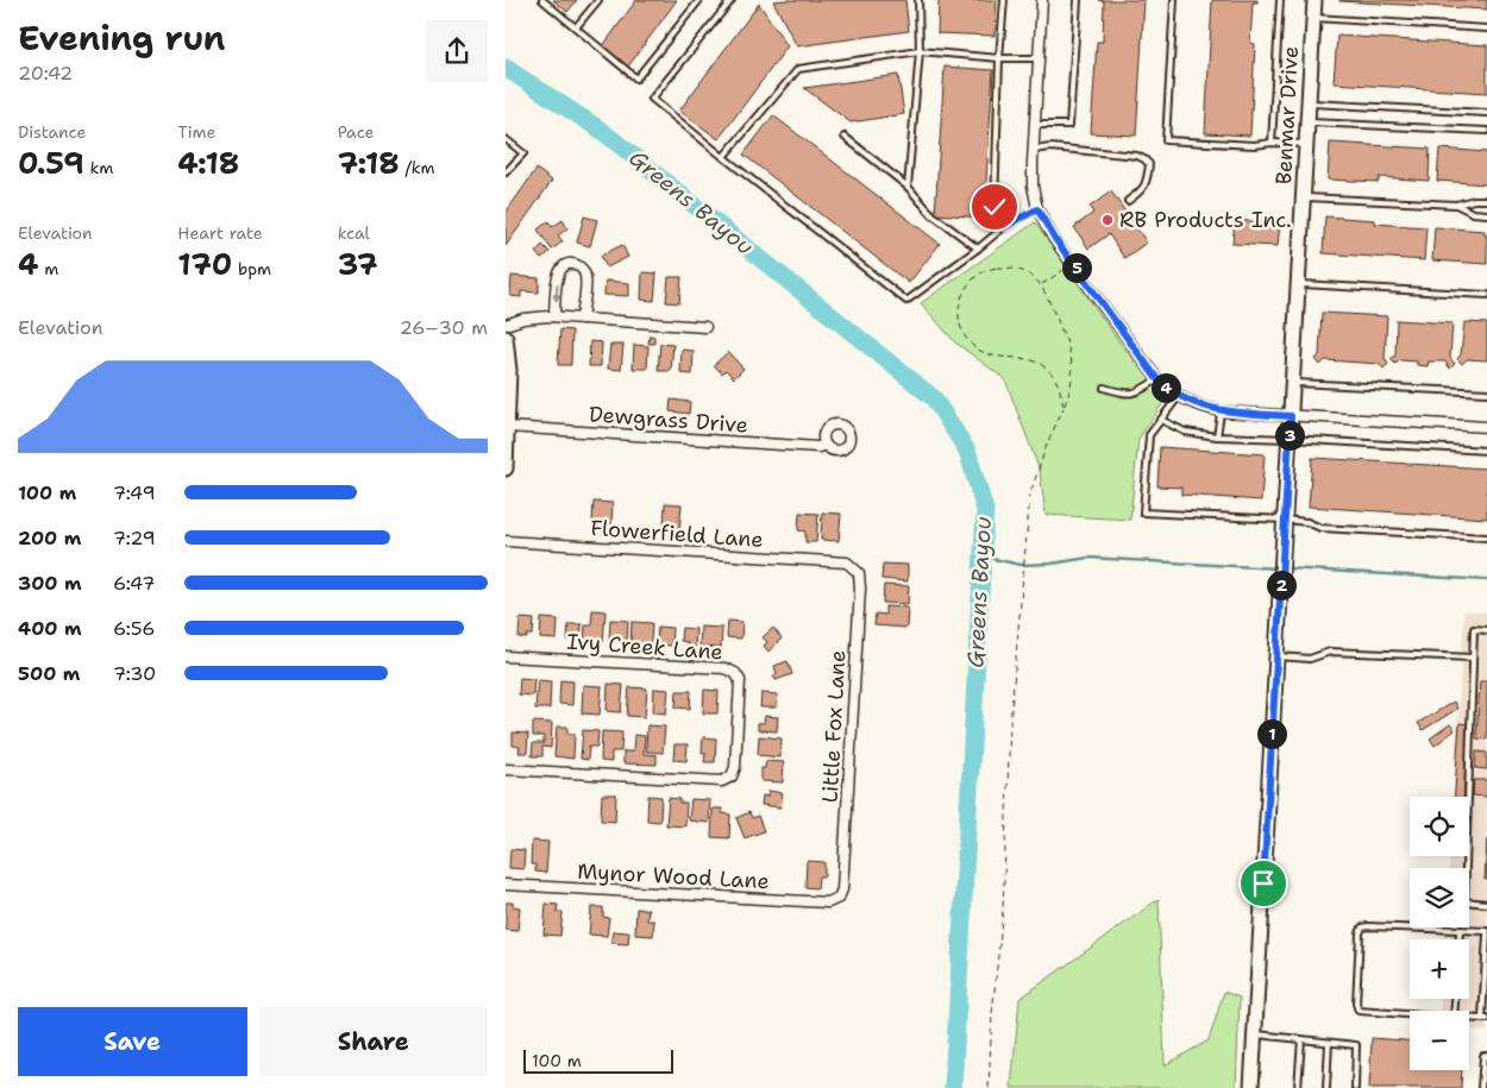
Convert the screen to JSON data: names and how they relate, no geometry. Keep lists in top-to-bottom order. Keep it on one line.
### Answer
{"streets":{"street":["Benmar Drive","Dewgrass Drive","Flowerfield Lane","Ivy Creek Lane","Little Fox Lane","Mynor Wood Lane"]},"crossings":[["Flowerfield Lane","Little Fox Lane"],["Little Fox Lane","Mynor Wood Lane"]],"water":["Greens Bayou"],"places":["RB Products Inc."],"scale_bar":"100 m","page":{"heading":["Evening run","20:42"],"stats":[["Distance","0.59 km"],["Time","4:18"],["Pace","7:18 /km"],["Elevation","4 m"],["Heart rate","170 bpm"],["kcal","37"]],"pins":["5","4","3","2","1"],"chart":["Elevation","26–30 m"],"list":[{"name":"100 m","note":"7:49"},{"name":"200 m","note":"7:29"},{"name":"300 m","note":"6:47"},{"name":"400 m","note":"6:56"},{"name":"500 m","note":"7:30"}],"map_buttons":["+","−"],"buttons":["Save","Share"],"scale":"100 m"}}
